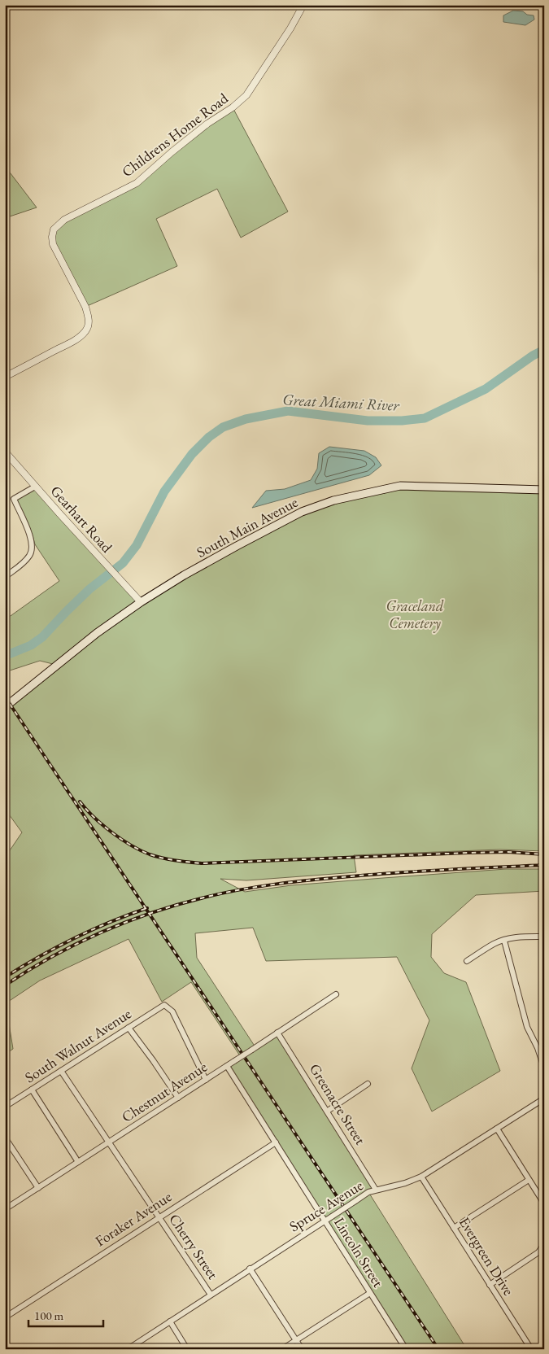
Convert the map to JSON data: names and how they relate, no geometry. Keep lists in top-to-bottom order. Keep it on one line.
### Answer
{"streets":{"main road":["South Main Avenue"],"street":["Childrens Home Road","Gearhart Road","South Walnut Avenue","Chestnut Avenue","Greenacre Street","Spruce Avenue","Foraker Avenue","Cherry Street","Lincoln Street","Evergreen Drive"]},"crossings":[["Gearhart Road","South Main Avenue"],["South Walnut Avenue","Chestnut Avenue"],["South Walnut Avenue","Cherry Street"],["Chestnut Avenue","Greenacre Street"],["Chestnut Avenue","Cherry Street"],["Chestnut Avenue","Lincoln Street"],["Greenacre Street","Spruce Avenue"],["Spruce Avenue","Cherry Street"],["Spruce Avenue","Lincoln Street"],["Spruce Avenue","Evergreen Drive"],["Foraker Avenue","Cherry Street"],["Foraker Avenue","Lincoln Street"]],"water":["Great Miami River"],"parks":["Graceland Cemetery"],"scale_bar":"100 m"}
